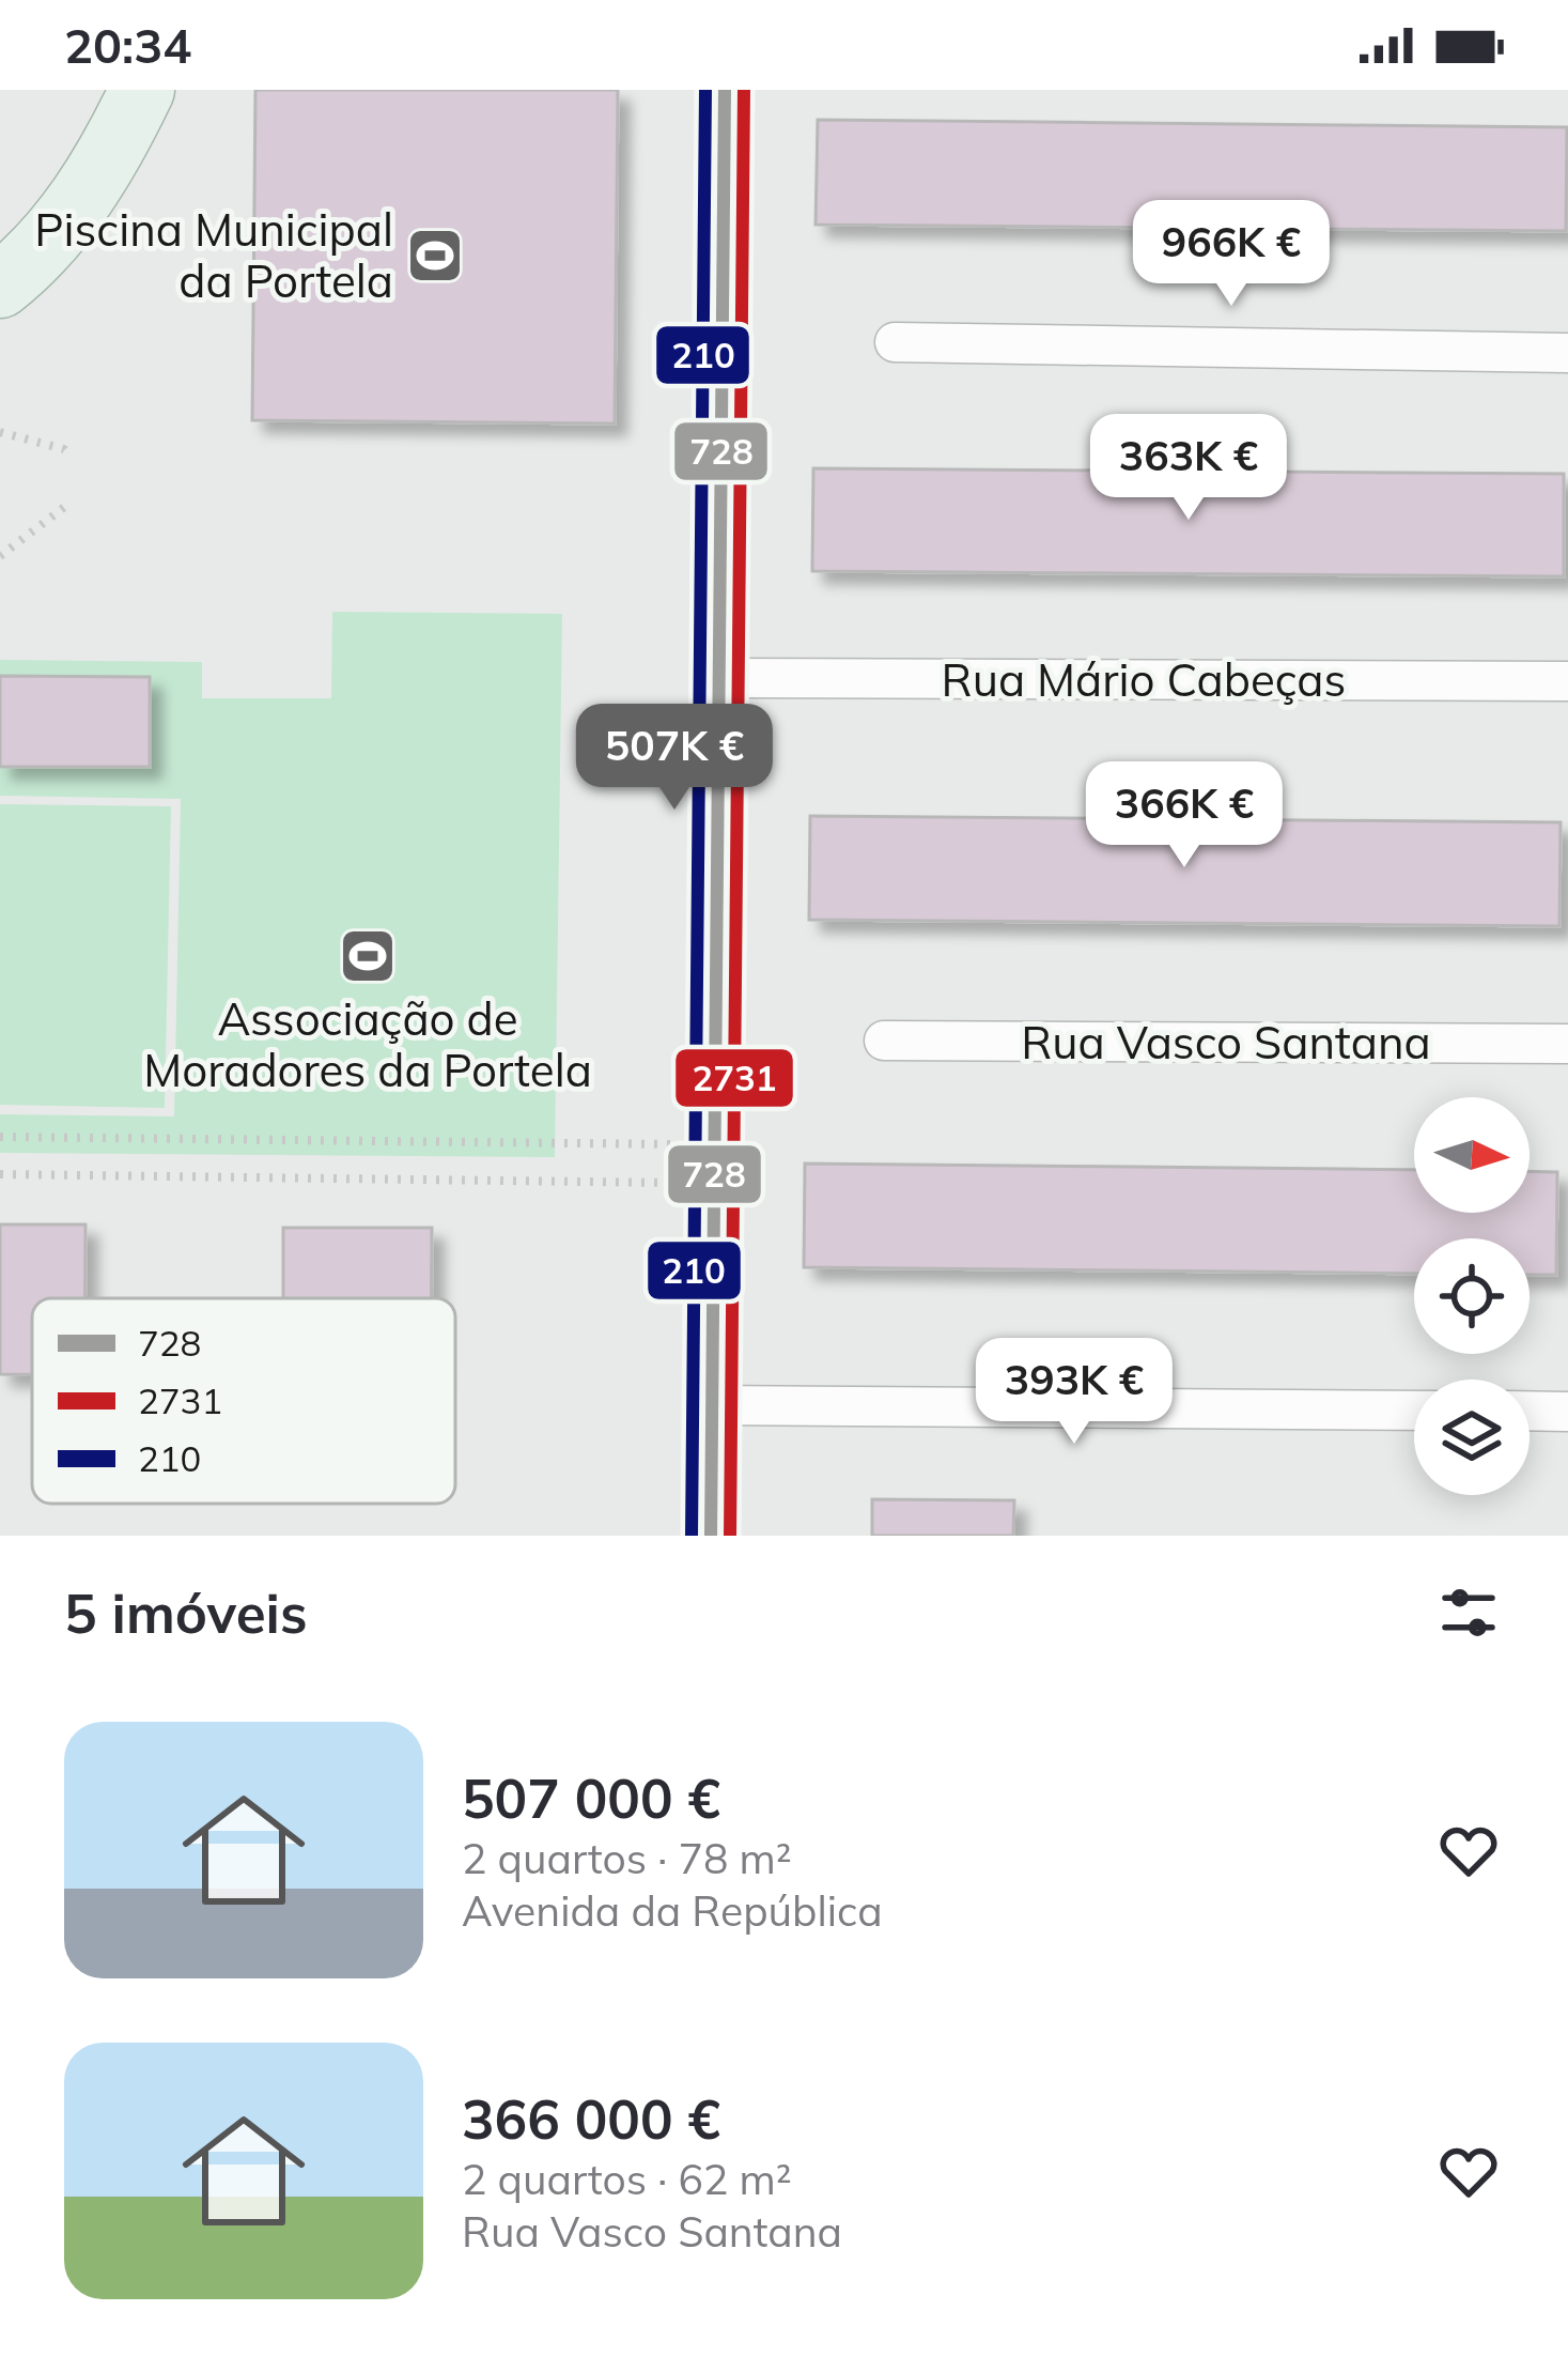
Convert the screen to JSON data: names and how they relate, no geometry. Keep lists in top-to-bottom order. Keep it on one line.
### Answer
{"streets":{"street":["Rua Mário Cabeças","Rua Vasco Santana"]},"places":{"sports":["Piscina Municipal da Portela","Associação de Moradores da Portela"]},"lines":["transit line 728","transit line 2731","transit line 210"],"legend":["728","2731","210"],"north":"right","page":{"status":"20:34","price":["966K €","363K €","507K €","366K €","393K €"],"heading":"5 imóveis","list":[{"name":"507 000 €","note":"2 quartos · 78 m² · Avenida da República"},{"name":"366 000 €","note":"2 quartos · 62 m² · Rua Vasco Santana"}]}}
